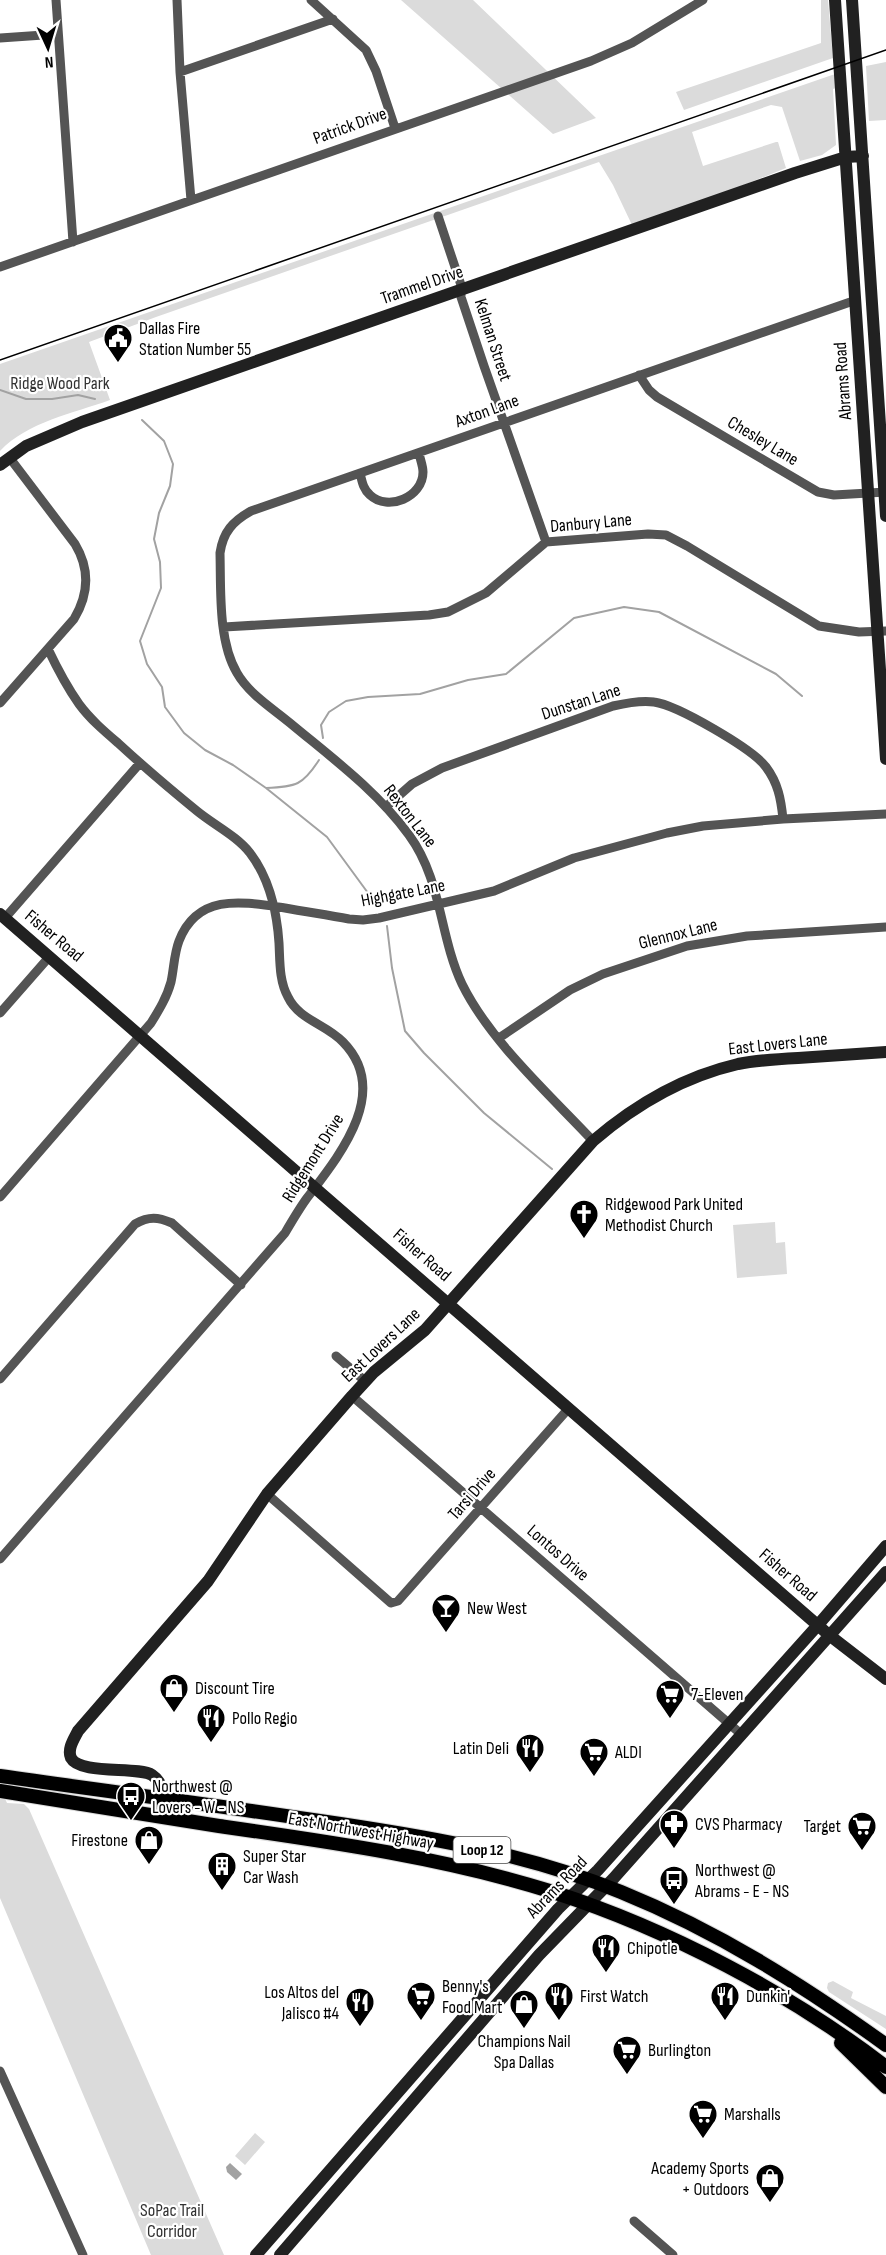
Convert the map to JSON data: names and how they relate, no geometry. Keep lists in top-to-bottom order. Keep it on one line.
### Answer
{"streets":{"main road":["East Northwest Highway","Loop 12"],"street":["Patrick Drive","Trammel Drive","Kelman Street","Abrams Road","Axton Lane","Chesley Lane","Danbury Lane","Dunstan Lane","Rexton Lane","Highgate Lane","Glennox Lane","Fisher Road","East Lovers Lane","Ridgemont Drive","Tarsi Drive","Lontos Drive"]},"crossings":[["Trammel Drive","Kelman Street"],["Trammel Drive","Abrams Road"],["Kelman Street","Axton Lane"],["Kelman Street","Danbury Lane"],["Abrams Road","Axton Lane"],["Abrams Road","Chesley Lane"],["Abrams Road","Danbury Lane"],["Abrams Road","Fisher Road"],["Abrams Road","Lontos Drive"],["Abrams Road","East Northwest Highway"],["Axton Lane","Chesley Lane"],["Axton Lane","Danbury Lane"],["Axton Lane","Rexton Lane"],["Danbury Lane","Rexton Lane"],["Dunstan Lane","Rexton Lane"],["Dunstan Lane","Highgate Lane"],["Rexton Lane","Highgate Lane"],["Rexton Lane","Glennox Lane"],["Rexton Lane","East Lovers Lane"],["Highgate Lane","Fisher Road"],["Highgate Lane","Ridgemont Drive"],["Fisher Road","East Lovers Lane"],["Fisher Road","Ridgemont Drive"],["Fisher Road","Tarsi Drive"],["East Lovers Lane","Tarsi Drive"],["East Lovers Lane","Lontos Drive"],["East Lovers Lane","East Northwest Highway"],["Tarsi Drive","Lontos Drive"]],"parks":["Ridge Wood Park","SoPac Trail Corridor"],"places":{"public building":["Dallas Fire Station Number 55"],"church":["Ridgewood Park United Methodist Church"],"bar":["New West"],"shop":["Discount Tire","Firestone","Champions Nail Spa Dallas","Academy Sports + Outdoors"],"supermarket":["7-Eleven","ALDI","Target","Benny's Food Mart","Burlington","Marshalls"],"restaurant":["Pollo Regio","Latin Deli","Chipotle","First Watch","Dunkin'","Los Altos del Jalisco #4"],"bus stop":["Northwest @ Lovers - W - NS","Northwest @ Abrams - E - NS"],"pharmacy":["CVS Pharmacy"],"building":["Super Star Car Wash"]},"north":"bottom"}
